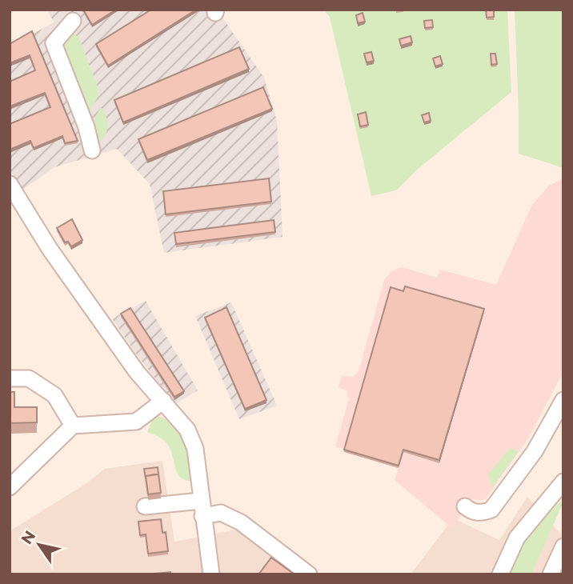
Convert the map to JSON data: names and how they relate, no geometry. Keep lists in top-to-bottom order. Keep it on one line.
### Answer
{"north":"top left"}
